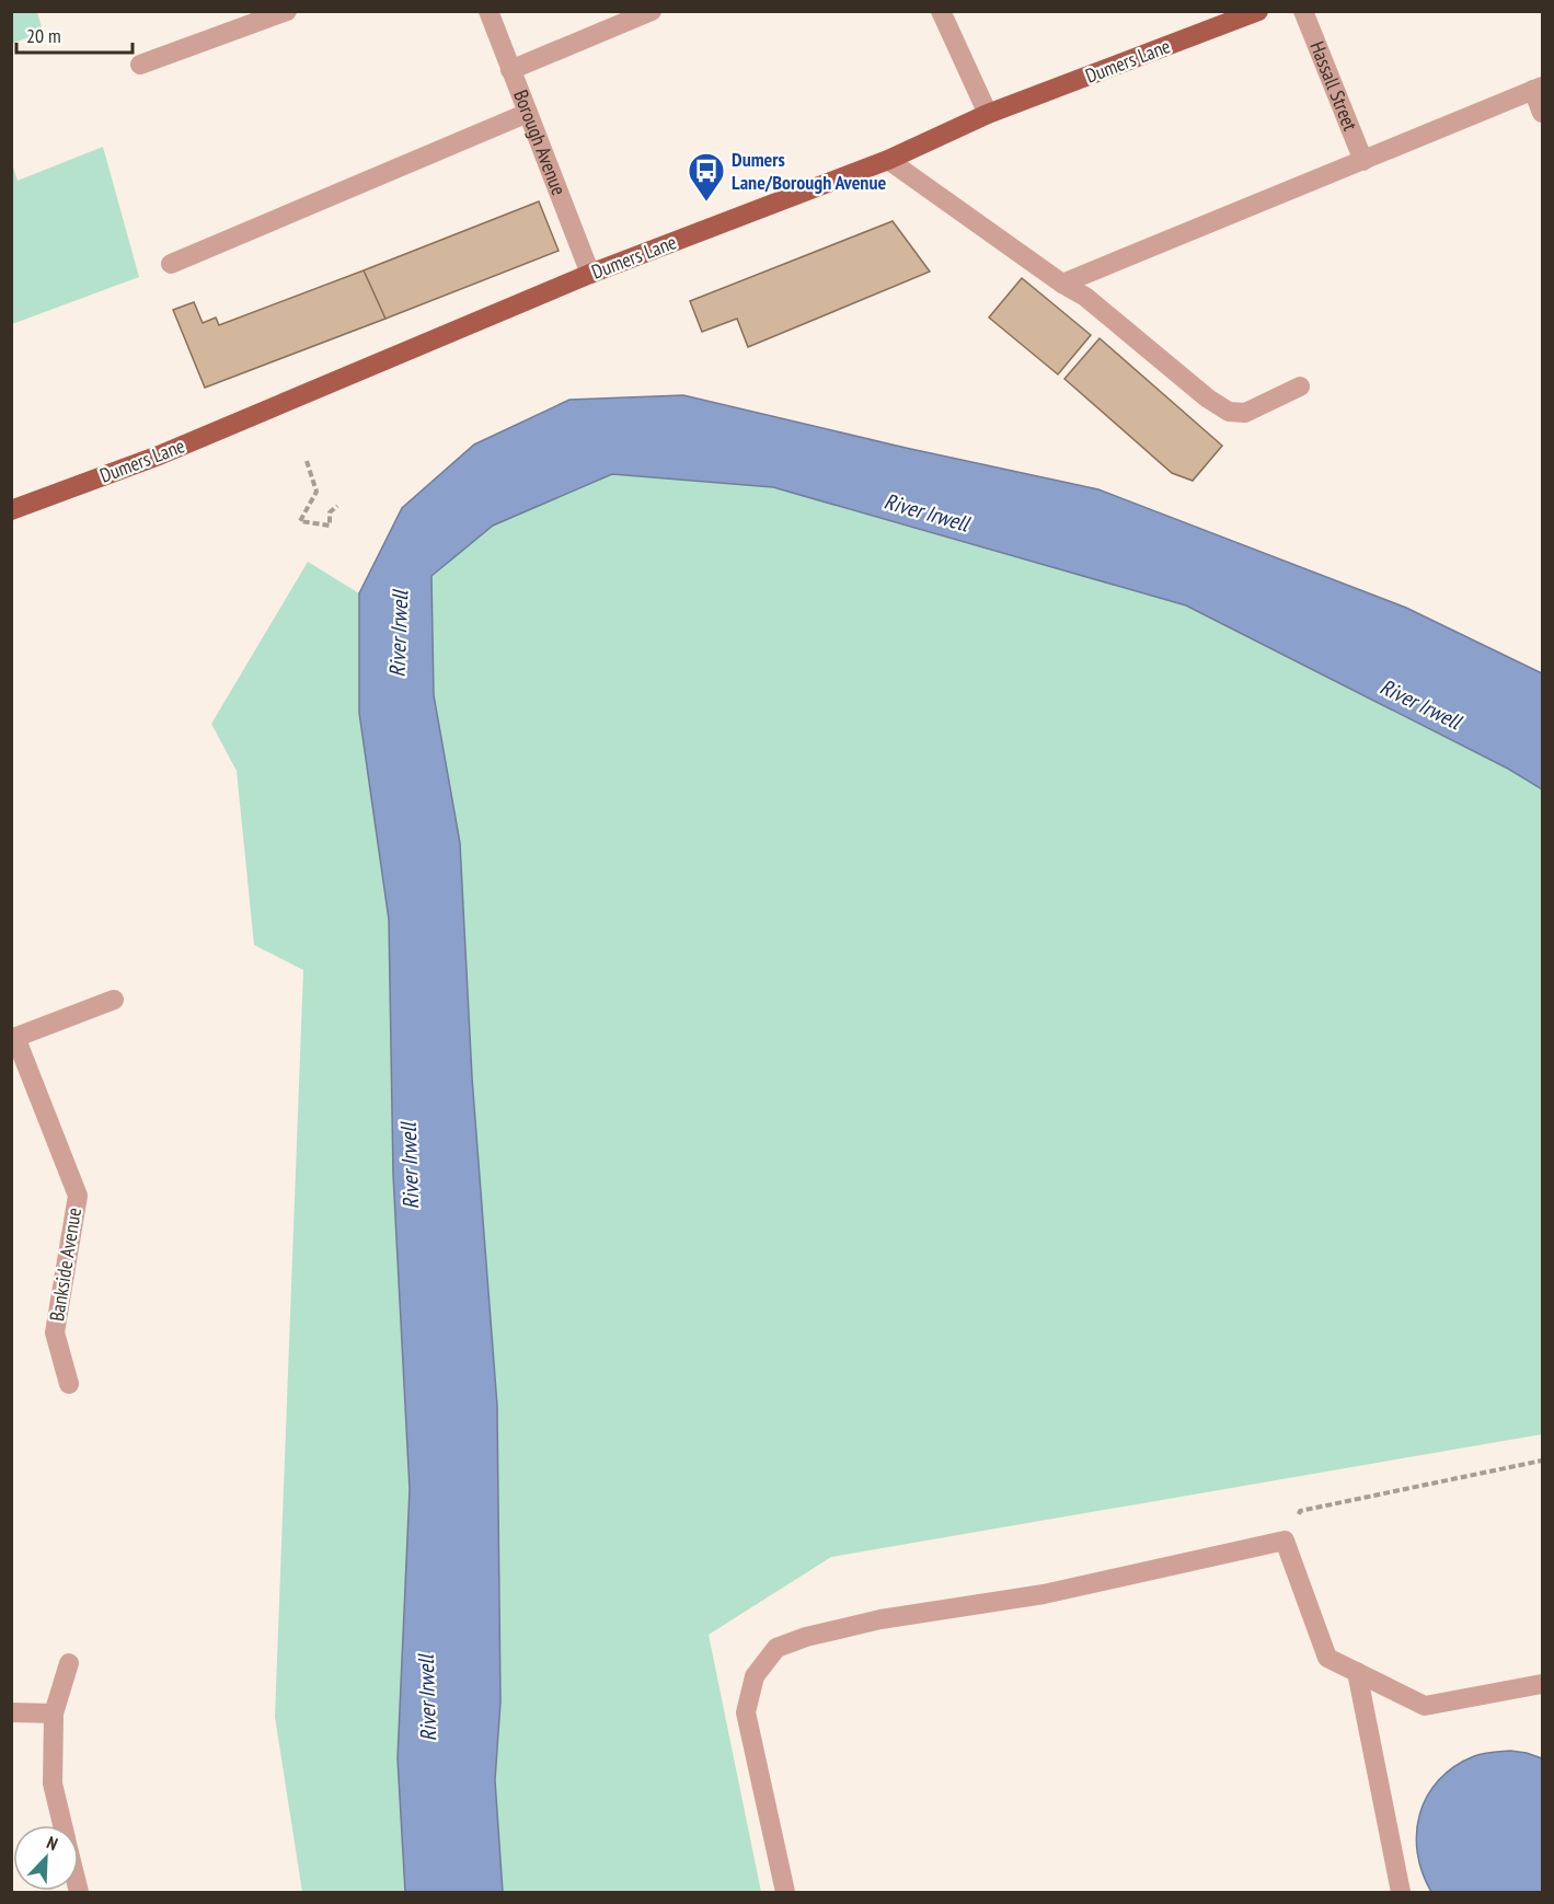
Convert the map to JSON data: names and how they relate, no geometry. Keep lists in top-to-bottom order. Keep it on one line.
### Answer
{"streets":{"main road":["Dumers Lane"],"street":["Hassall Street","Borough Avenue","Bankside Avenue"]},"crossings":[["Dumers Lane","Borough Avenue"]],"water":["River Irwell"],"places":{"bus stop":["Dumers Lane/Borough Avenue"]},"scale_bar":"20 m","north":"top right"}
